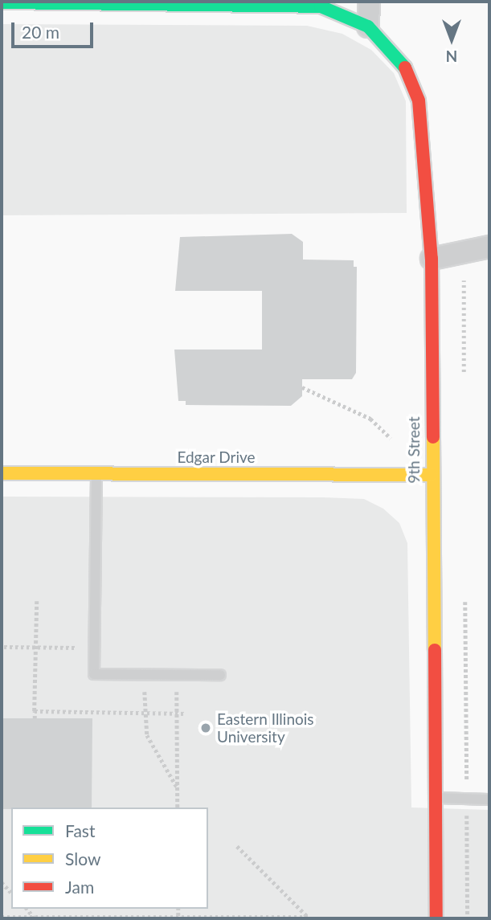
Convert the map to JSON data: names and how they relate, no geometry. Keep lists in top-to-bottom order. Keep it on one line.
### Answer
{"streets":{"street":["9th Street","Edgar Drive"]},"crossings":[["9th Street","Edgar Drive"]],"places":["Eastern Illinois University"],"legend":["Fast","Slow","Jam"],"scale_bar":"20 m","north":"bottom"}
